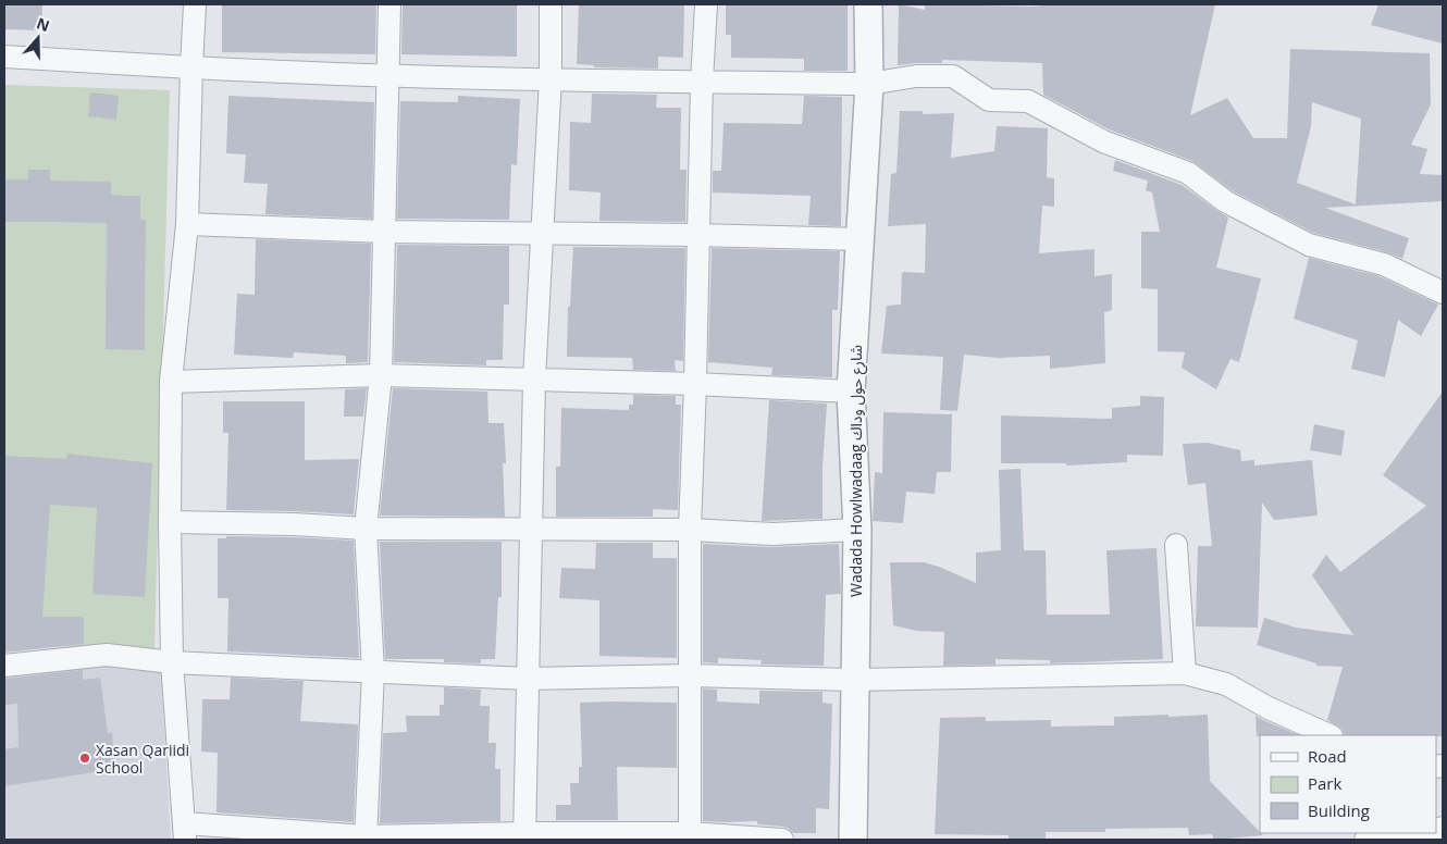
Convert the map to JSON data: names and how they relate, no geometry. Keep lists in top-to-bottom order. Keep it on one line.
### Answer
{"streets":{"street":["Wadada Howlwadaag شارع حول وداك"]},"places":["Xasan Qariidi School"],"legend":["Road","Park","Building"],"north":"top"}
